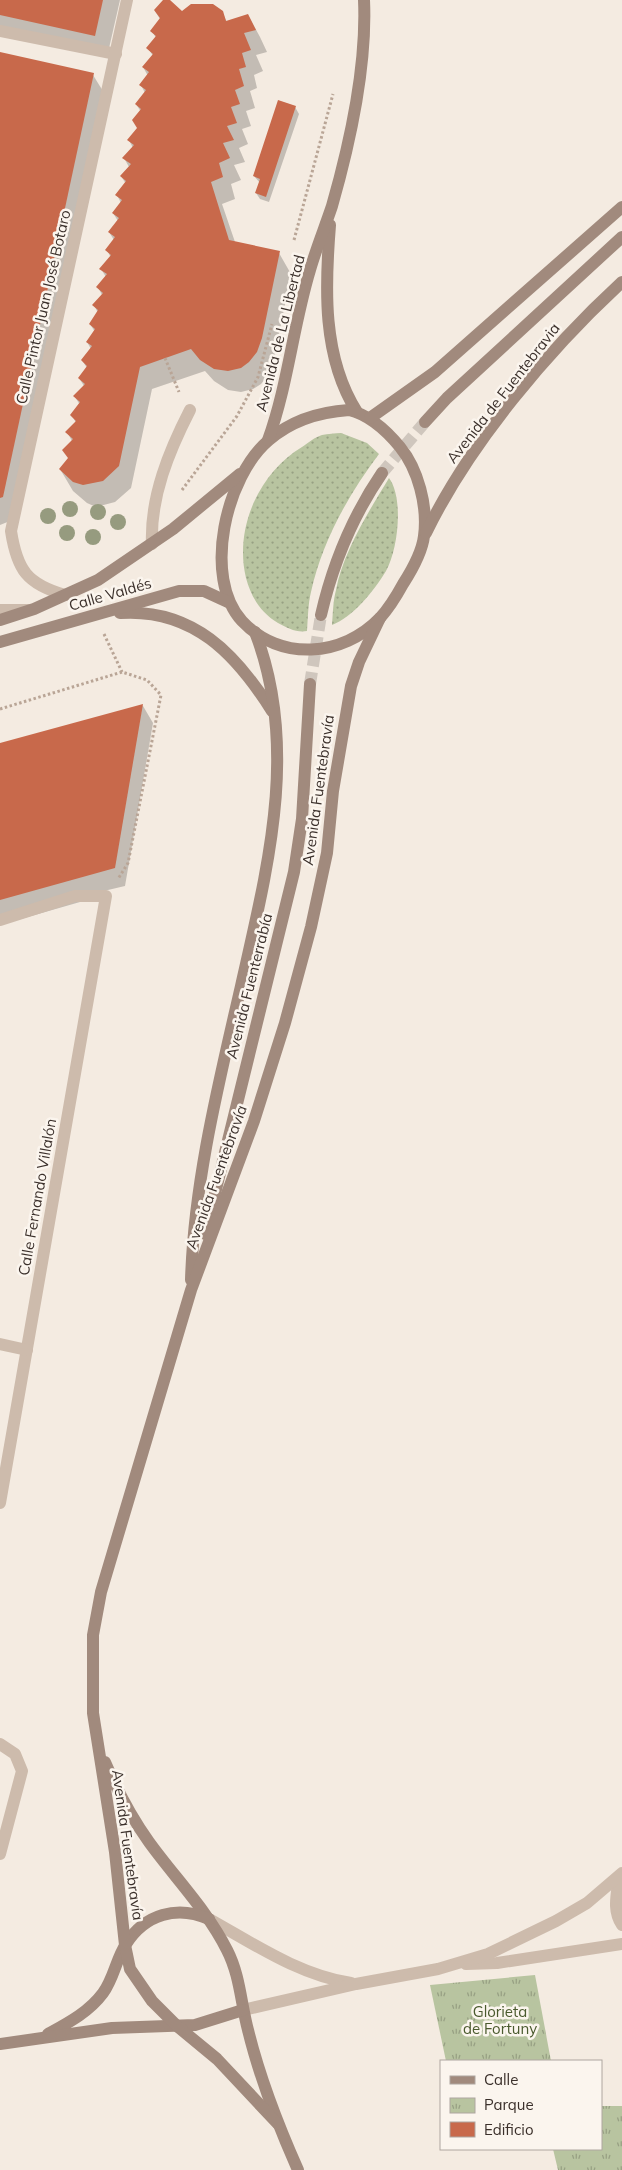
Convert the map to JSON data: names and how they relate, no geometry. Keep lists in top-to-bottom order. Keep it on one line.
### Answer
{"streets":{"main road":["Avenida de La Libertad","Avenida de Fuentebravia","Calle Valdés","Avenida Fuentebravía","Avenida Fuenterrabía"],"street":["Calle Pintor Juan José Botaro","Calle Fernando Villalón"]},"crossings":[["Avenida Fuentebravía","Avenida Fuenterrabía"]],"parks":["Glorieta de Fortuny"],"legend":["Calle","Parque","Edificio"]}
